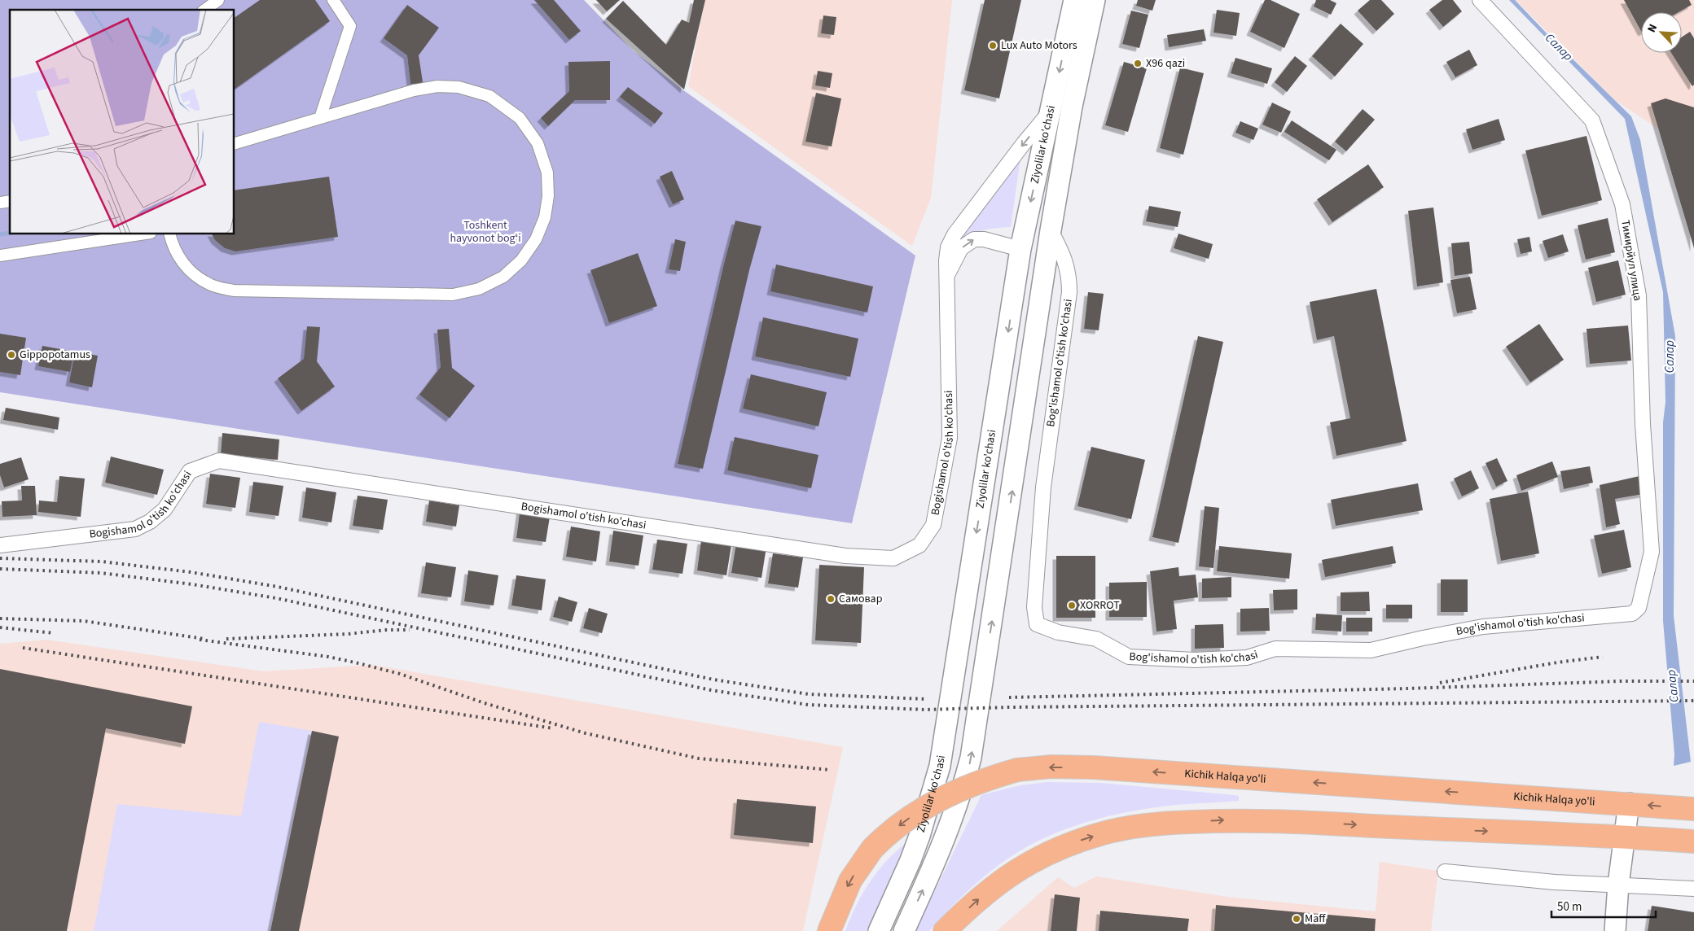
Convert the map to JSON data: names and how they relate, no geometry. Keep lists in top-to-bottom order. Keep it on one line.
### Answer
{"streets":{"highway":["Kichik Halqa yo'li"],"main road":["Ziyolilar ko'chasi"],"street":["Тимирйул улица","Bog'ishamol o'tish ko'chasi","Bogishamol o'tish ko'chasi"]},"crossings":[["Ziyolilar ko'chasi","Bog'ishamol o'tish ko'chasi"],["Ziyolilar ko'chasi","Bogishamol o'tish ko'chasi"],["Тимирйул улица","Bog'ishamol o'tish ko'chasi"]],"water":["Салар"],"parks":["Toshkent hayvonot bogʻi"],"places":["Lux Auto Motors","X96 qazi","Gippopotamus","Самовар","XORROT","Maff"],"scale_bar":"50 m","north":"top left"}
